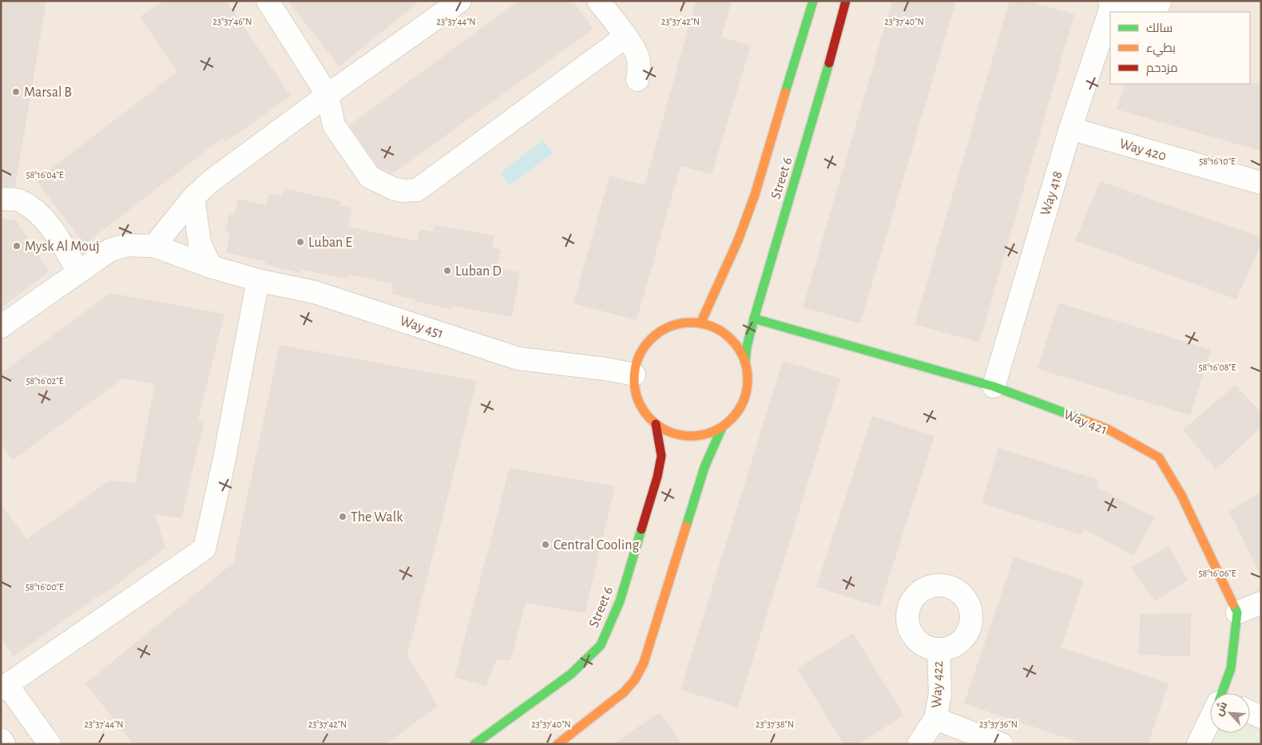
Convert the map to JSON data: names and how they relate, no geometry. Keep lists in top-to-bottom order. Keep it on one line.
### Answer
{"streets":{"street":["Way 420","Street 6","Way 418","Way 451","Way 421","Way 422"]},"crossings":[["Way 420","Way 418"],["Street 6","Way 451"],["Street 6","Way 421"],["Way 418","Way 421"]],"places":["Marsal B","Luban E","Mysk Al Mouj","Luban D","The Walk","Central Cooling"],"legend":["سالك","بطيء","مزدحم"],"north":"top left","coordinates":["23°37'46\"N","23°37'44\"N","23°37'42\"N","23°37'40\"N","58°16'10\"E","58°16'04\"E","58°16'08\"E","58°16'02\"E","58°16'06\"E","58°16'00\"E","23°37'38\"N","23°37'36\"N"]}
